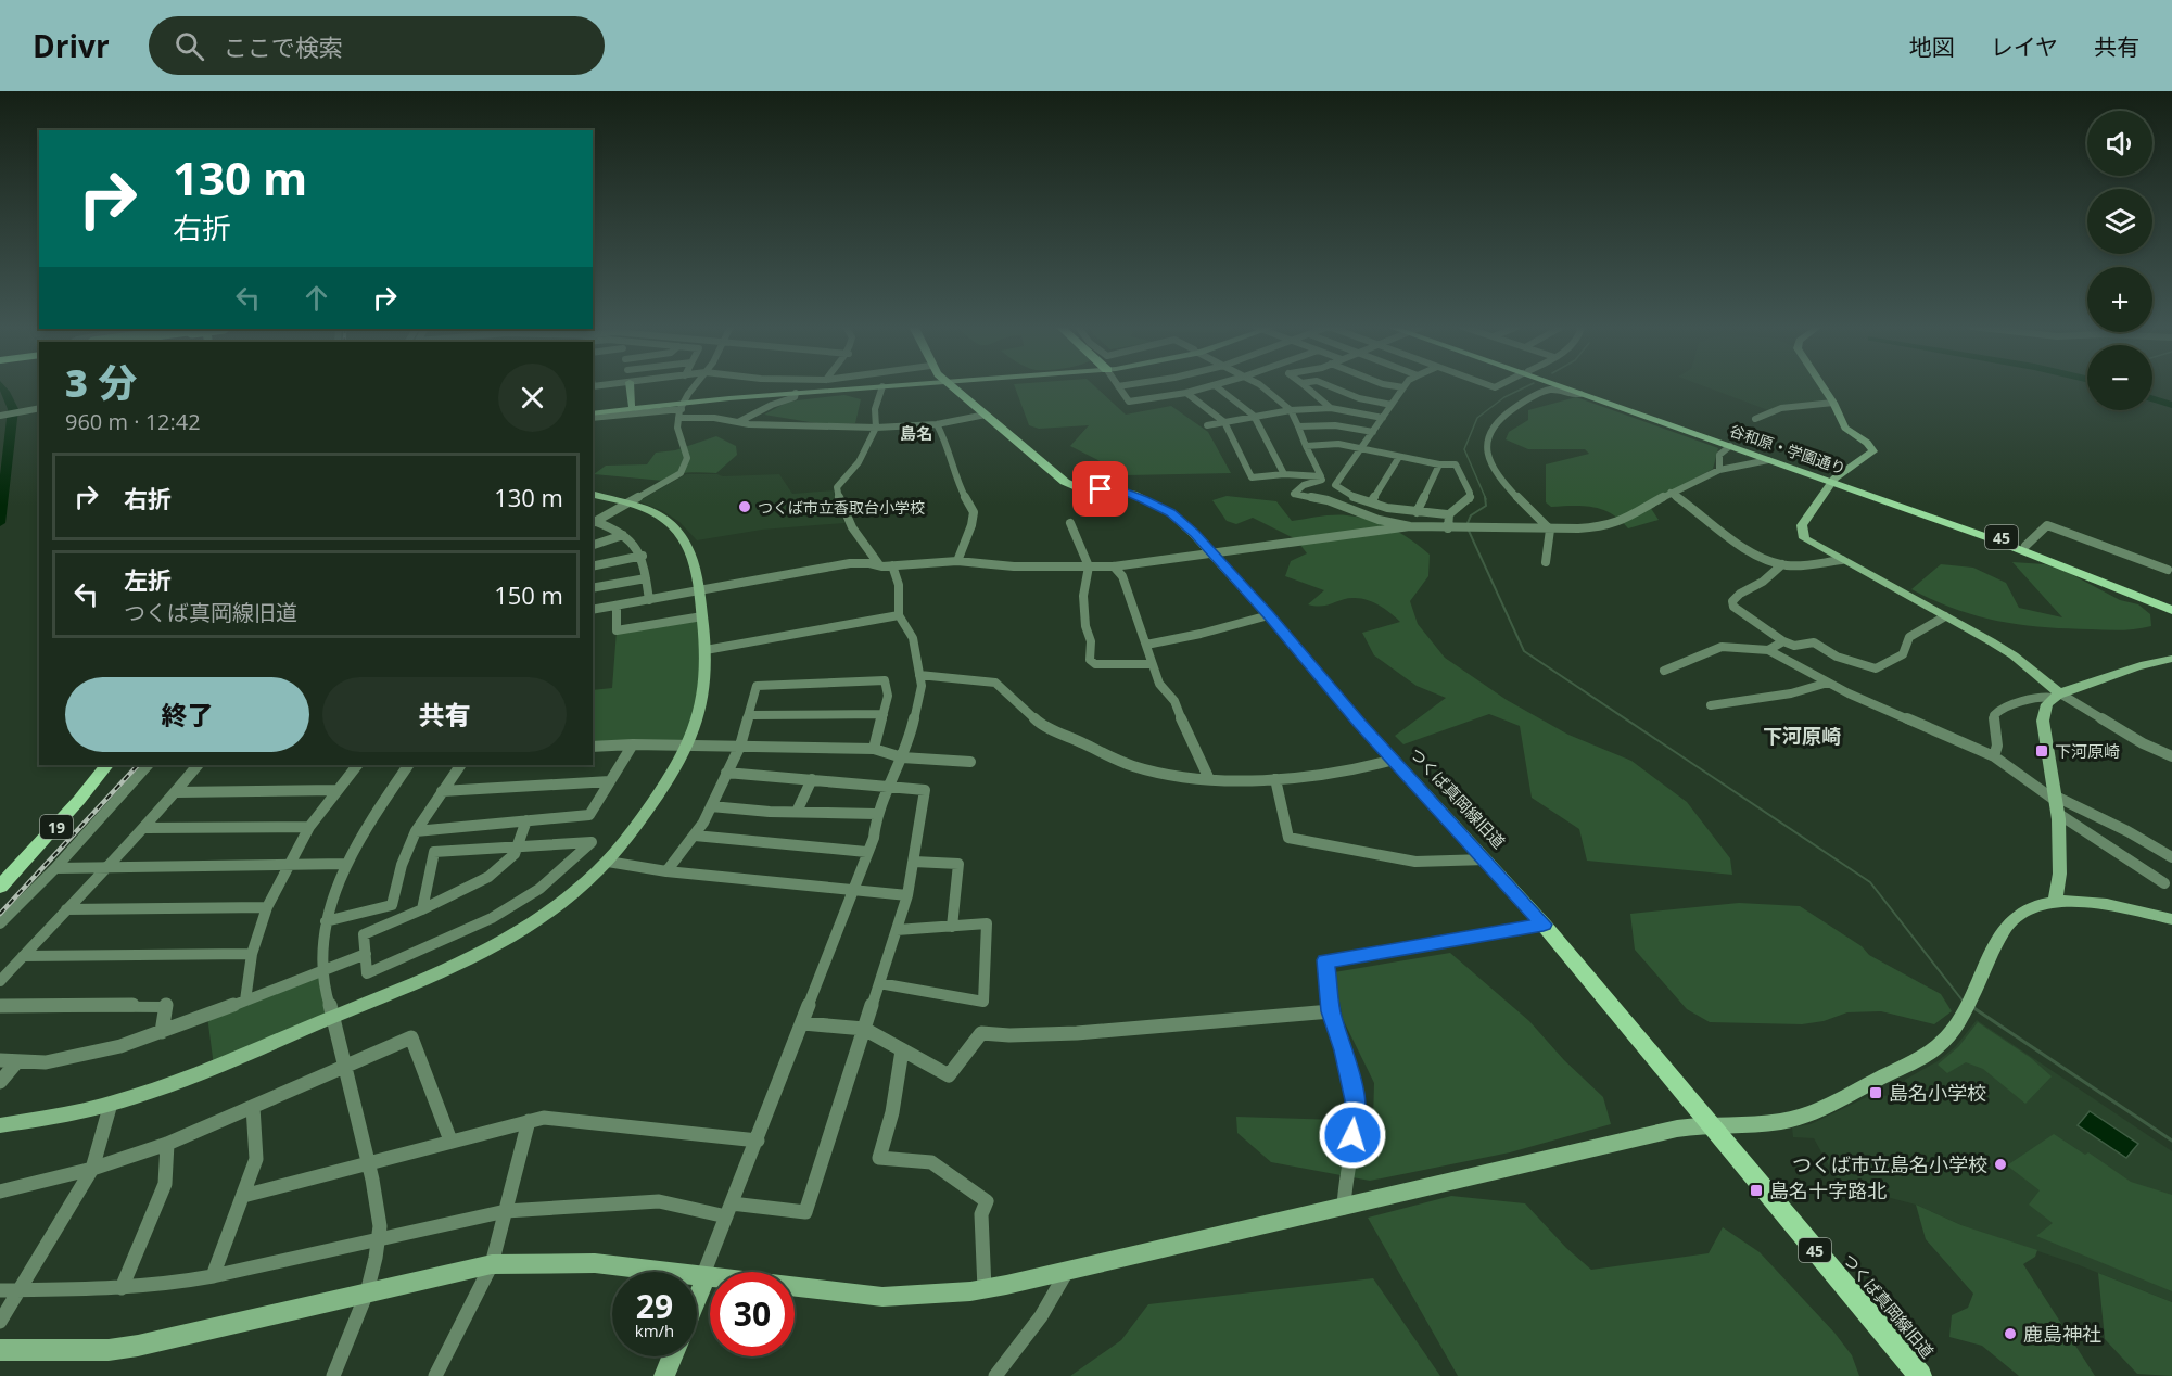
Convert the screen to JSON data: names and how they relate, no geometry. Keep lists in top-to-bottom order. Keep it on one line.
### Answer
{"streets":{"main road":["谷和原・学園通り","45","つくば真岡線旧道","19"]},"districts":["島名","下河原崎"],"places":{"other":["つくば市立香取台小学校","つくば市立島名小学校","鹿島神社"],"transit":["下河原崎","島名小学校","島名十字路北"]},"page":{"header":"Drivr","search":"ここで検索","nav":["地図","レイヤ","共有"],"map_buttons":["+","−"],"turn":["130 m","右折"],"heading":["3 分","960 m · 12:42"],"list":[{"name":"右折","value":"130 m"},{"name":"左折","note":"つくば真岡線旧道","value":"150 m"}],"buttons":["終了","共有"],"speed":"29 km/h","limit":"30"}}
